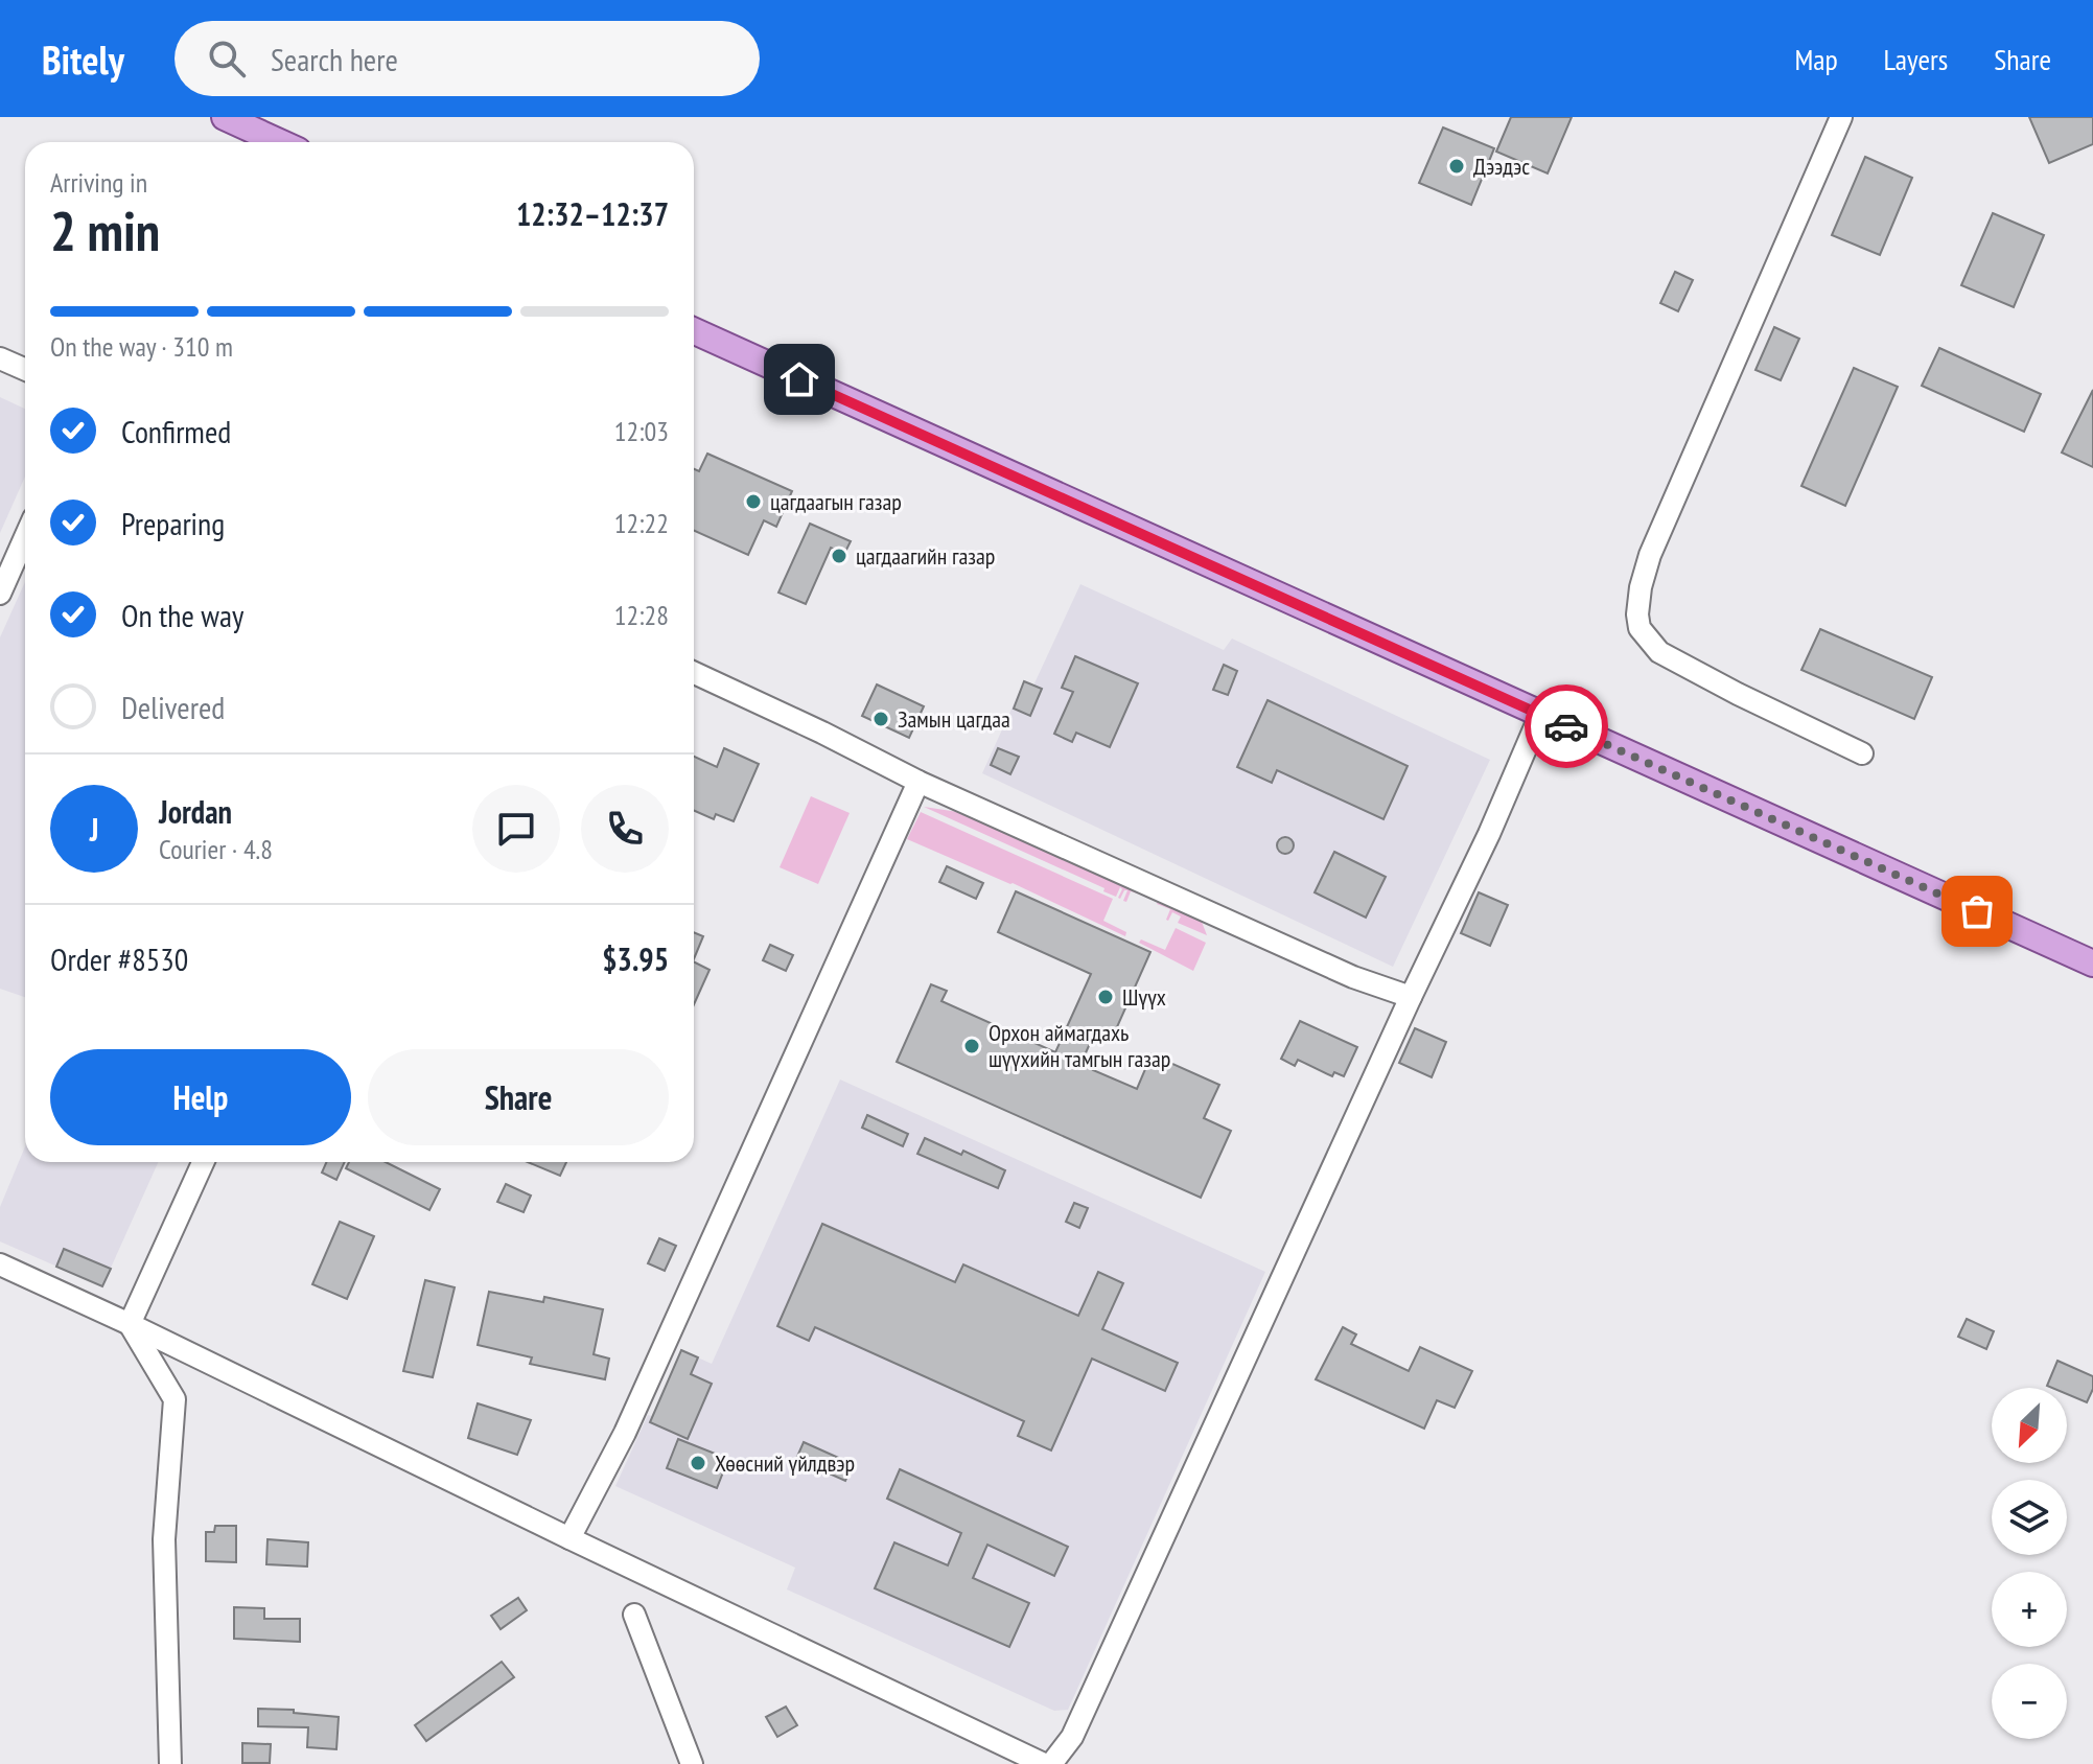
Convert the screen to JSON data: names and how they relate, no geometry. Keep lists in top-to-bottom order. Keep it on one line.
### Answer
{"places":["Дээдэс","цагдаагын газар","цагдаагийн газар","Замын цагдаа","Шүүх","Орхон аймагдахь шүүхийн тамгын газар","Хөөсний үйлдвэр"],"north":"bottom left","page":{"header":"Bitely","search":"Search here","nav":["Map","Layers","Share"],"heading":["2 min","Arriving in","12:32–12:37"],"panel":["Jordan","Courier · 4.8","Order #8530","$3.95"],"bar":"On the way · 310 m","list":[["Confirmed","12:03"],["Preparing","12:22"],["On the way","12:28"],"Delivered"],"round":"J","buttons":["Help","Share"],"map_buttons":["+","−"]}}
